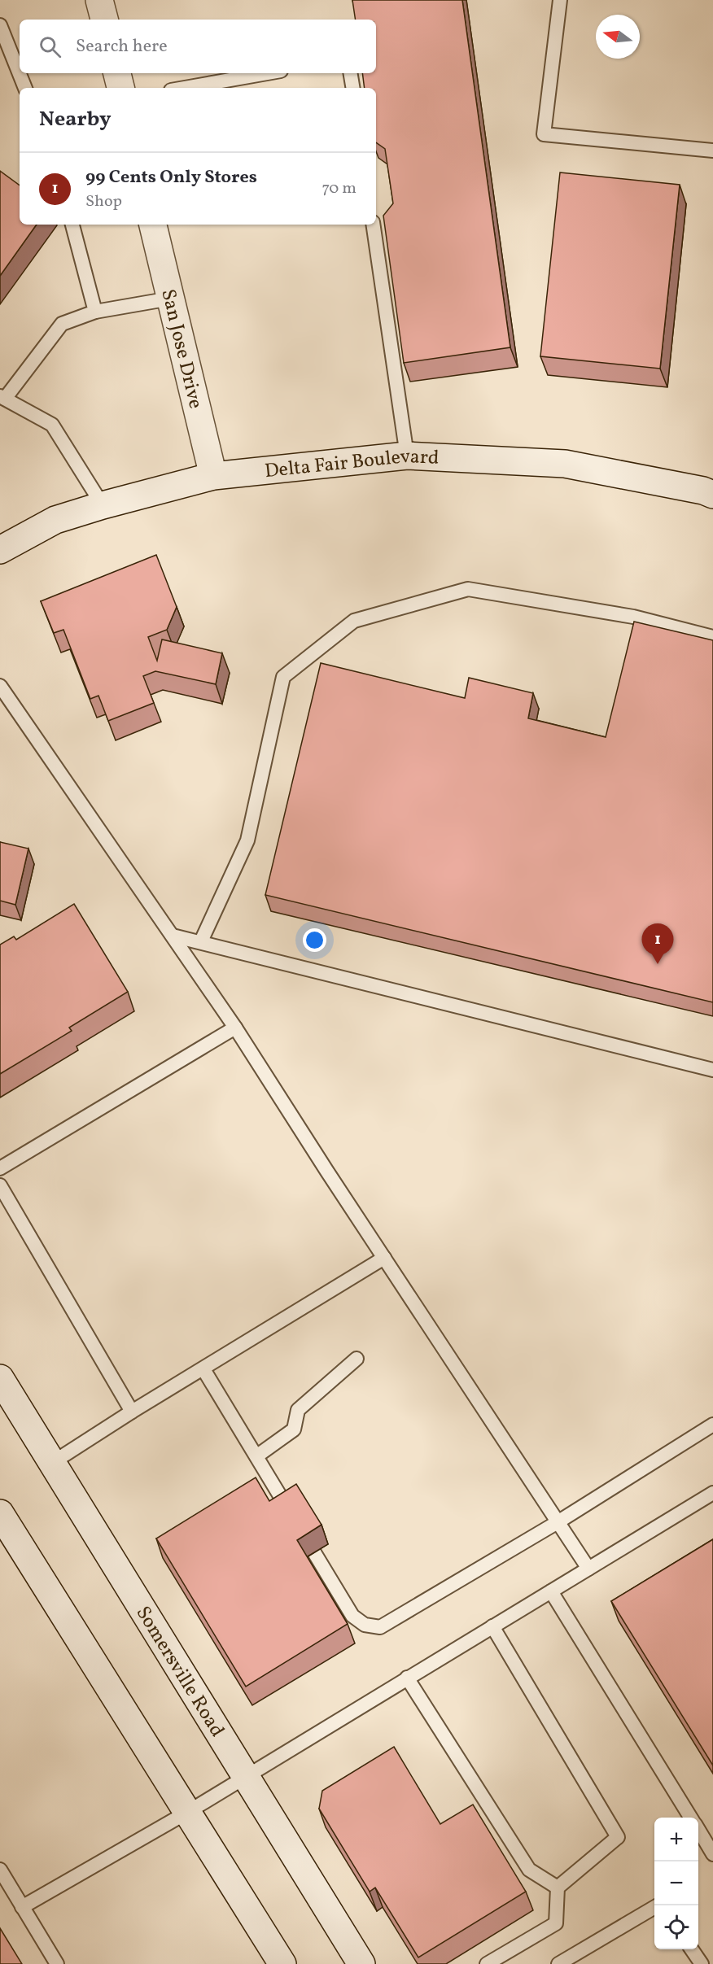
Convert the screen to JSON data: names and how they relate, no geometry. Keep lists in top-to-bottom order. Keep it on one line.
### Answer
{"streets":{"main road":["San Jose Drive","Delta Fair Boulevard","Somersville Road"]},"crossings":[["San Jose Drive","Delta Fair Boulevard"]],"north":"left","page":{"search":"Search here","heading":"Nearby","list":[{"mark":"1","name":"99 Cents Only Stores","note":"Shop","value":"70 m"}],"pins":"1","map_buttons":["+","−"]}}
